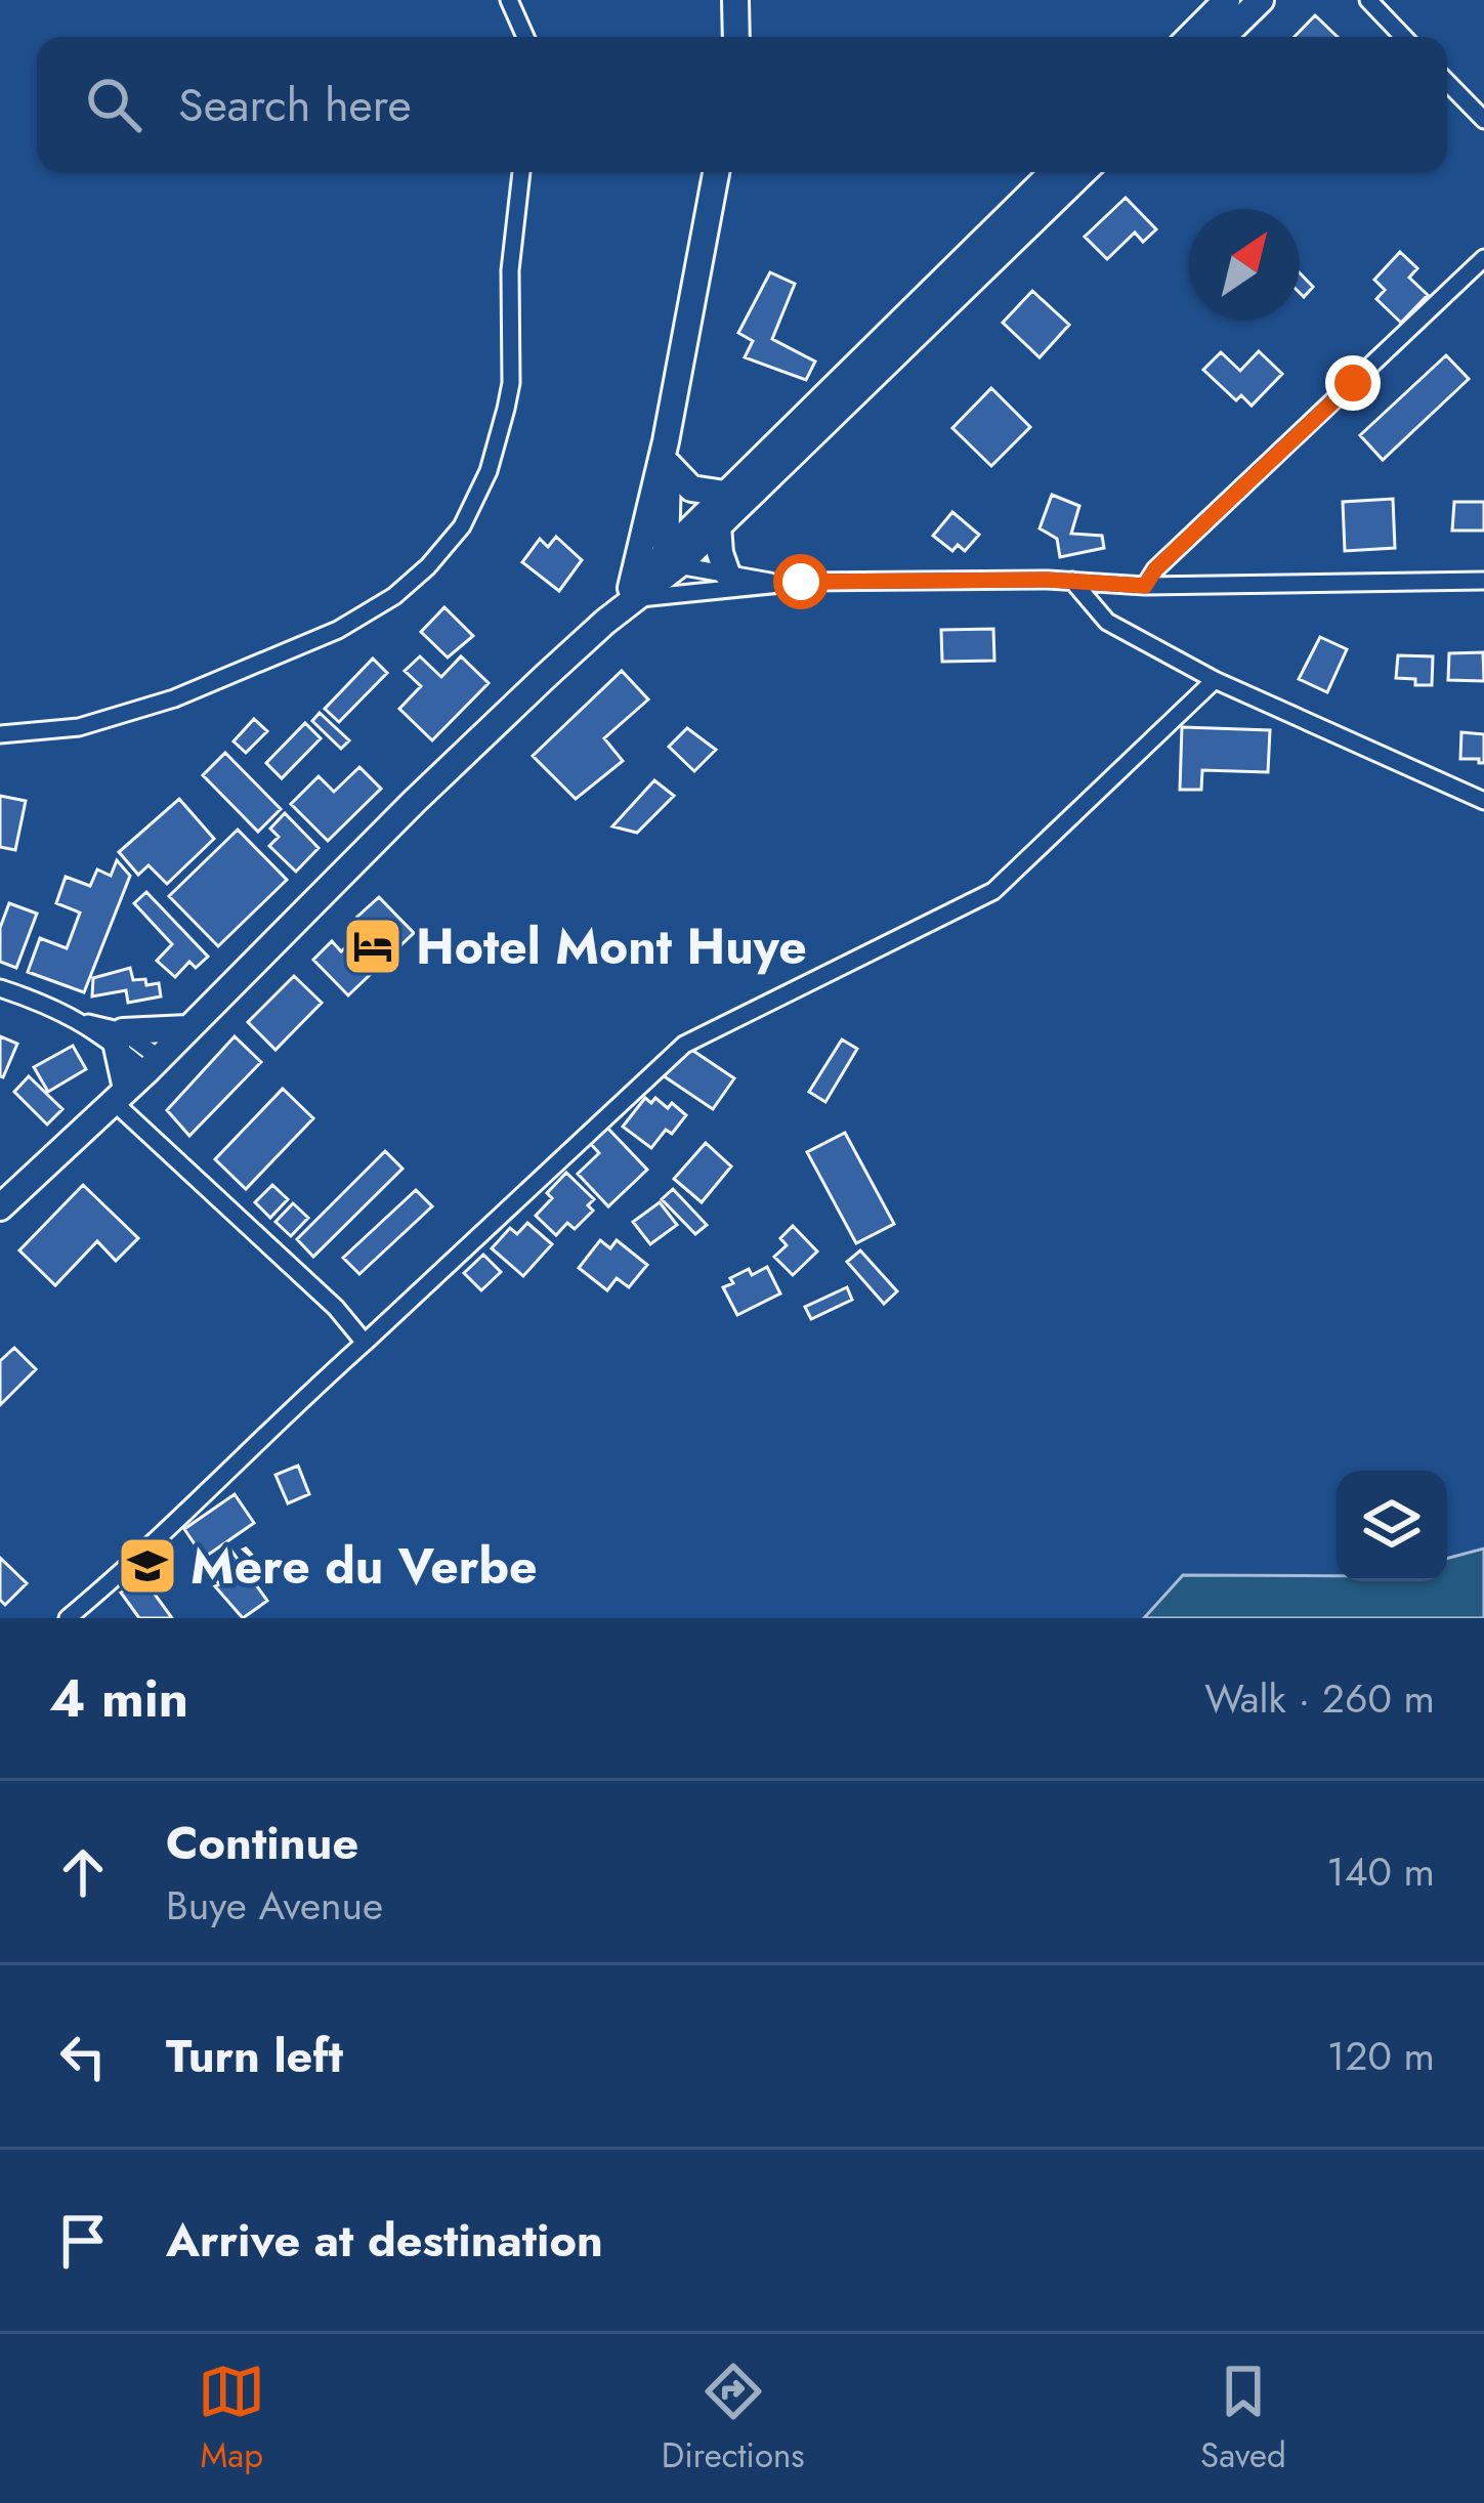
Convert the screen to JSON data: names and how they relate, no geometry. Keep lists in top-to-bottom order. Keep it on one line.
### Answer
{"places":{"hotel":["Hotel Mont Huye"],"school or university":["Mère du Verbe"]},"north":"top right","page":{"search":"Search here","heading":["4 min","Walk · 260 m"],"list":[["Continue","Buye Avenue","140 m"],["Turn left","120 m"],"Arrive at destination"],"nav":["Map","Directions","Saved"]}}
